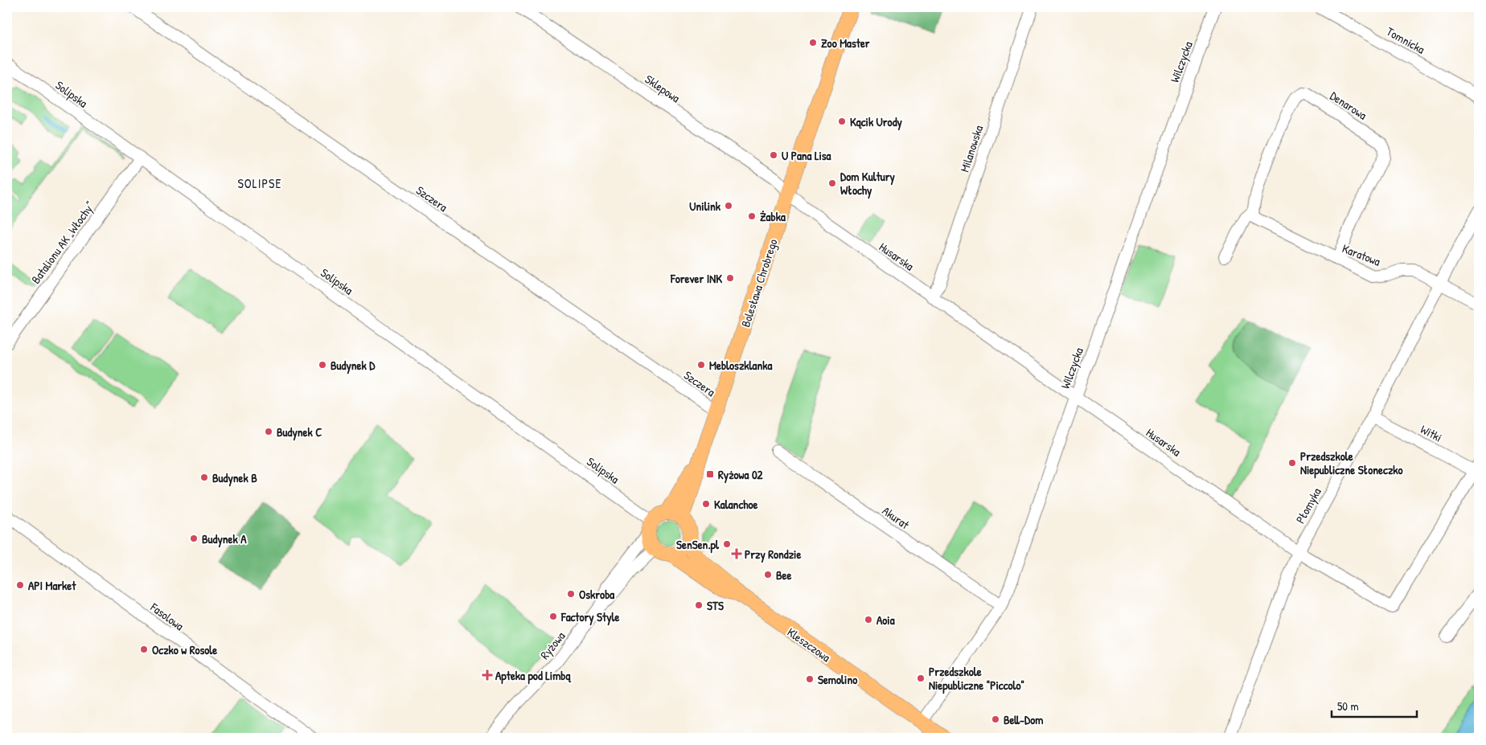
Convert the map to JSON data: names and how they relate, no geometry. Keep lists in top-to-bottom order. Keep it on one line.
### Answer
{"streets":{"main road":["Bolesława Chrobrego","Kleszczowa"],"street":["Tomnicka","Wilczycka","Sklepowa","Solipska","Denarowa","Milanowska","Szczera","Batalionu AK „Włochy”","Karatowa","Husarska","Witki","Płomyka","Akurat","Fasolowa","Ryżowa"]},"crossings":[["Wilczycka","Husarska"],["Wilczycka","Akurat"],["Wilczycka","Kleszczowa"],["Sklepowa","Husarska"],["Sklepowa","Bolesława Chrobrego"],["Solipska","Batalionu AK „Włochy”"],["Solipska","Bolesława Chrobrego"],["Solipska","Kleszczowa"],["Solipska","Ryżowa"],["Denarowa","Karatowa"],["Milanowska","Husarska"],["Szczera","Bolesława Chrobrego"],["Karatowa","Płomyka"],["Husarska","Bolesława Chrobrego"],["Husarska","Witki"],["Husarska","Płomyka"],["Bolesława Chrobrego","Kleszczowa"],["Bolesława Chrobrego","Ryżowa"],["Witki","Płomyka"],["Kleszczowa","Ryżowa"]],"districts":["SOLIPSE"],"places":{"other":["Zoo Master","Kącik Urody","U Pana Lisa","Dom Kultury Włochy","Unilink","Żabka","Forever INK","Budynek D","Mebloszklanka","Budynek C","Przedszkole Niepubliczne Słoneczko","Budynek B","Kalanchoe","Budynek A","SenSen.pl","Bee","API Market","Oskroba","STS","Factory Style","Aoia","Oczko w Rosole","Przedszkole Niepubliczne \"Piccolo\"","Semolino","Bell-Dom"],"transit":["Ryżowa 02"],"health":["Przy Rondzie","Apteka pod Limbą"]},"scale_bar":"50 m"}
